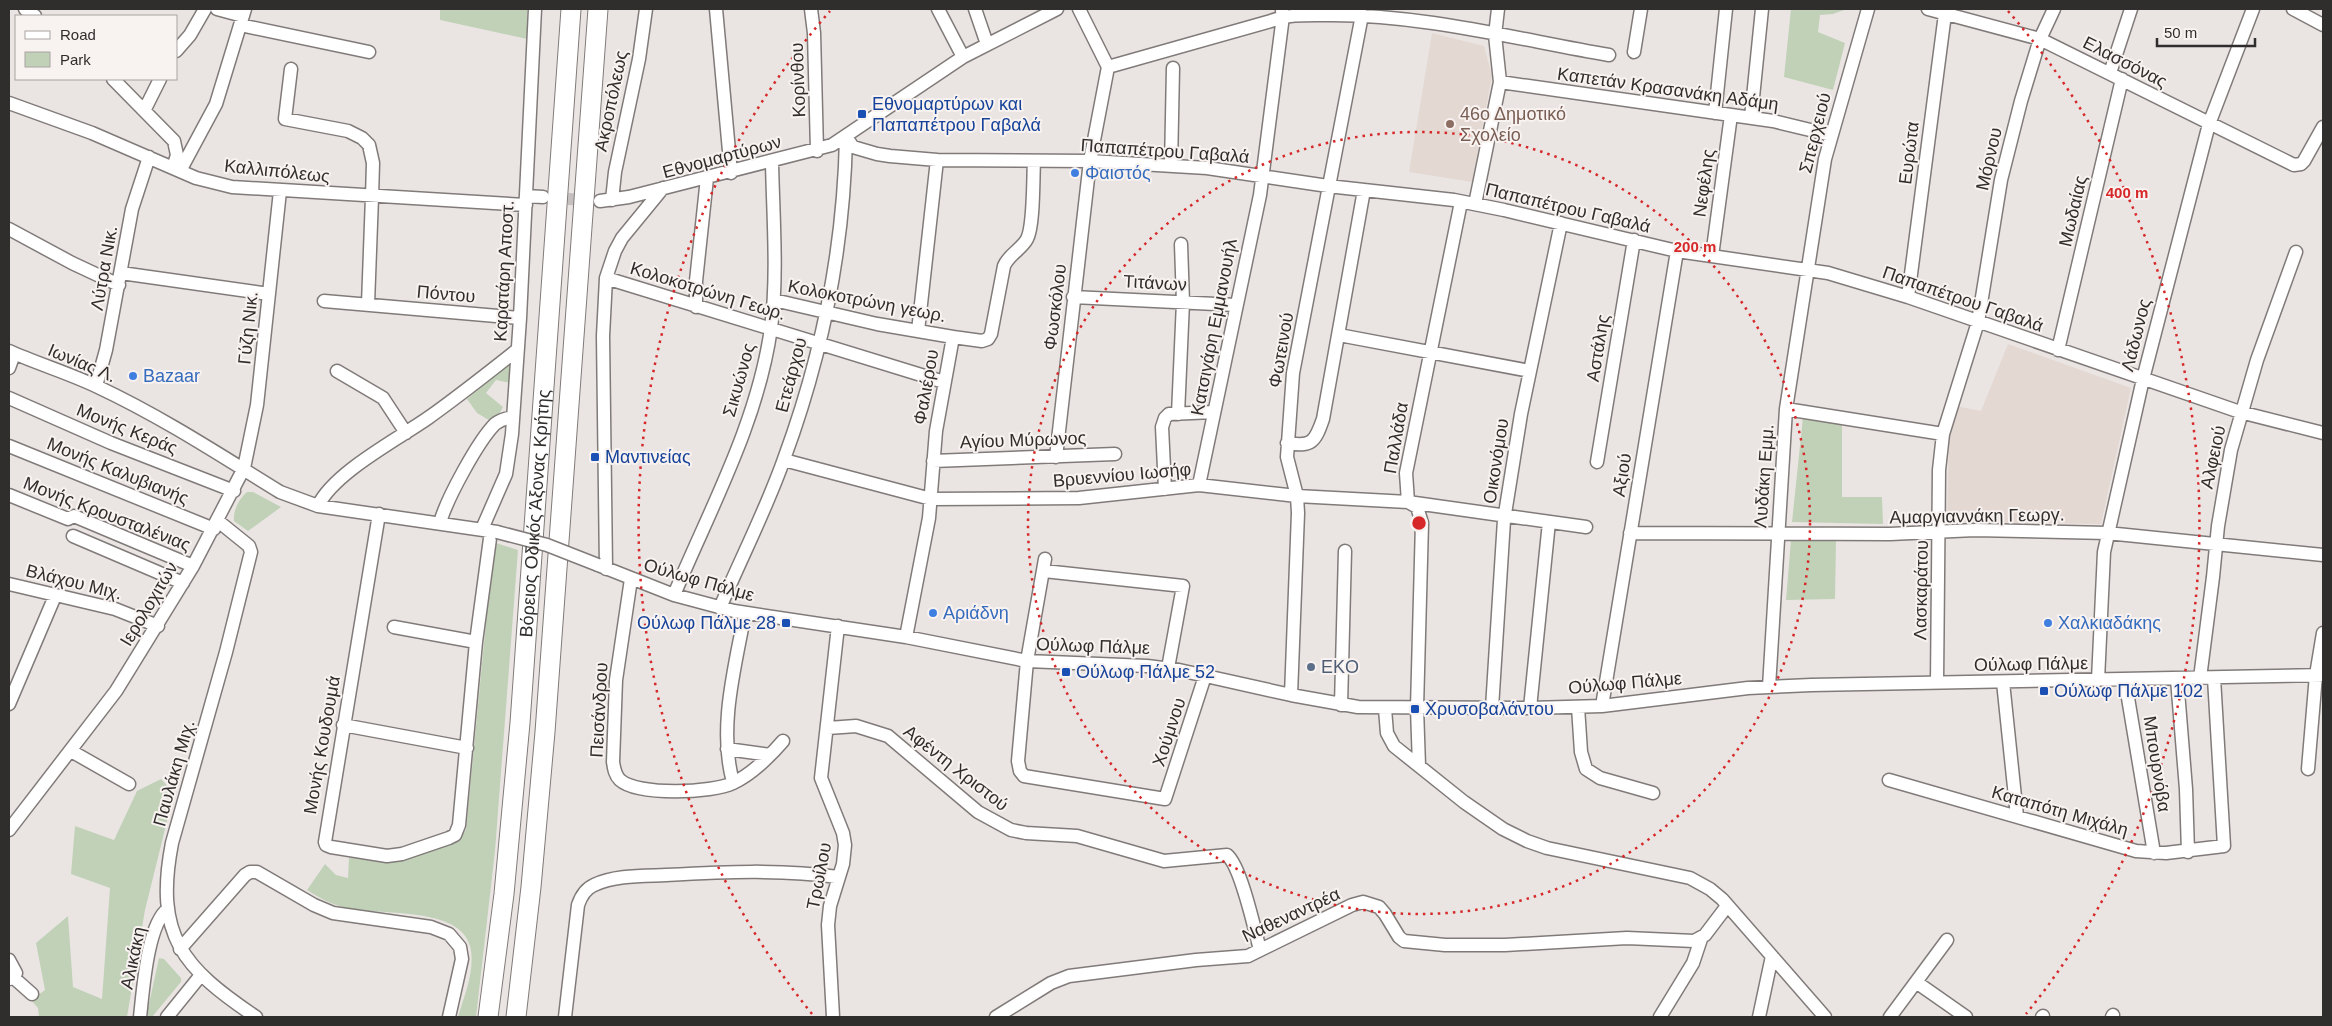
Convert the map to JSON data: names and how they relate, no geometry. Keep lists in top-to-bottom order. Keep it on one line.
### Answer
{"streets":{"highway":["Βόρειος Οδικός Άξονας Κρήτης"],"street":["Ελασσόνας","Κορίνθου","Καπετάν Κρασανάκη Αδάμη","Ακροπόλεως","Σπερχειού","Παπαπέτρου Γαβαλά","Ευρώτα","Εθνομαρτύρων","Μόρνου","Καλλιπόλεως","Νεφέλης","Μωδαίας","Λύτρα Νικ.","Καρατάρη Αποστ.","Τιτάνων","Κολοκοτρώνη Γεωρ.","Πόντου","Κολοκοτρώνη γεωρ.","Φωσκόλου","Κατσιγάρη Εμμανουήλ","Γύζη Νικ.","Λάδωνος","Αστάλης","Φωτεινού","Ιωνίας Λ.","Ετεάρχου","Σικυώνος","Φαλιέρου","Μονής Κεράς","Παλλάδα","Αγίου Μύρωνος","Αλφειού","Οικονόμου","Μονής Καλυβιανής","Βρυεννίου Ιωσήφ","Αξιού","Λυδάκη Εμμ.","Μονής Κρουσταλένιας","Αμαργιαννάκη Γεωργ.","Ούλωφ Πάλμε","Βλάχου Μιχ.","Λασκαράτου","Ιερολοχιτών","Πεισάνδρου","Χούμνου","Μονής Κουδουμά","Μπουρνόβα","Αφέντη Χριστού","Παυλάκη Μιχ.","Καταπότη Μιχάλη","Τρωίλου","Ναθεναντρέα","Αλικάκη"]},"crossings":[["Ελασσόνας","Ευρώτα"],["Ελασσόνας","Μόρνου"],["Ελασσόνας","Μωδαίας"],["Ελασσόνας","Λάδωνος"],["Κορίνθου","Εθνομαρτύρων"],["Καπετάν Κρασανάκη Αδάμη","Σπερχειού"],["Καπετάν Κρασανάκη Αδάμη","Νεφέλης"],["Ακροπόλεως","Εθνομαρτύρων"],["Σπερχειού","Παπαπέτρου Γαβαλά"],["Σπερχειού","Λυδάκη Εμμ."],["Παπαπέτρου Γαβαλά","Ευρώτα"],["Παπαπέτρου Γαβαλά","Εθνομαρτύρων"],["Παπαπέτρου Γαβαλά","Μόρνου"],["Παπαπέτρου Γαβαλά","Νεφέλης"],["Παπαπέτρου Γαβαλά","Μωδαίας"],["Παπαπέτρου Γαβαλά","Φωσκόλου"],["Παπαπέτρου Γαβαλά","Κατσιγάρη Εμμανουήλ"],["Παπαπέτρου Γαβαλά","Λάδωνος"],["Παπαπέτρου Γαβαλά","Αστάλης"],["Παπαπέτρου Γαβαλά","Φωτεινού"],["Παπαπέτρου Γαβαλά","Ετεάρχου"],["Παπαπέτρου Γαβαλά","Φαλιέρου"],["Παπαπέτρου Γαβαλά","Παλλάδα"],["Παπαπέτρου Γαβαλά","Αλφειού"],["Παπαπέτρου Γαβαλά","Οικονόμου"],["Παπαπέτρου Γαβαλά","Αξιού"],["Παπαπέτρου Γαβαλά","Λυδάκη Εμμ."],["Παπαπέτρου Γαβαλά","Λασκαράτου"],["Εθνομαρτύρων","Κολοκοτρώνη Γεωρ."],["Εθνομαρτύρων","Ετεάρχου"],["Εθνομαρτύρων","Σικυώνος"],["Εθνομαρτύρων","Ούλωφ Πάλμε"],["Μόρνου","Λασκαράτου"],["Καλλιπόλεως","Λύτρα Νικ."],["Καλλιπόλεως","Καρατάρη Αποστ."],["Καλλιπόλεως","Γύζη Νικ."],["Λύτρα Νικ.","Ιωνίας Λ."],["Καρατάρη Αποστ.","Πόντου"],["Καρατάρη Αποστ.","Ούλωφ Πάλμε"],["Καρατάρη Αποστ.","Μονής Κουδουμά"],["Τιτάνων","Φωσκόλου"],["Τιτάνων","Κατσιγάρη Εμμανουήλ"],["Κολοκοτρώνη Γεωρ.","Ετεάρχου"],["Κολοκοτρώνη Γεωρ.","Σικυώνος"],["Κολοκοτρώνη Γεωρ.","Φαλιέρου"],["Κολοκοτρώνη γεωρ.","Ετεάρχου"],["Κολοκοτρώνη γεωρ.","Σικυώνος"],["Κολοκοτρώνη γεωρ.","Φαλιέρου"],["Φωσκόλου","Αγίου Μύρωνος"],["Κατσιγάρη Εμμανουήλ","Βρυεννίου Ιωσήφ"],["Γύζη Νικ.","Ιωνίας Λ."],["Γύζη Νικ.","Ούλωφ Πάλμε"],["Γύζη Νικ.","Ιερολοχιτών"],["Λάδωνος","Αμαργιαννάκη Γεωργ."],["Λάδωνος","Ούλωφ Πάλμε"],["Φωτεινού","Βρυεννίου Ιωσήφ"],["Φωτεινού","Ούλωφ Πάλμε"],["Ιωνίας Λ.","Ούλωφ Πάλμε"],["Ιωνίας Λ.","Ιερολοχιτών"],["Ετεάρχου","Βρυεννίου Ιωσήφ"],["Ετεάρχου","Ούλωφ Πάλμε"],["Σικυώνος","Ούλωφ Πάλμε"],["Φαλιέρου","Αγίου Μύρωνος"],["Φαλιέρου","Βρυεννίου Ιωσήφ"],["Φαλιέρου","Ούλωφ Πάλμε"],["Μονής Κεράς","Ιερολοχιτών"],["Παλλάδα","Βρυεννίου Ιωσήφ"],["Αλφειού","Αμαργιαννάκη Γεωργ."],["Αλφειού","Ούλωφ Πάλμε"],["Οικονόμου","Βρυεννίου Ιωσήφ"],["Οικονόμου","Ούλωφ Πάλμε"],["Μονής Καλυβιανής","Ιερολοχιτών"],["Μονής Καλυβιανής","Παυλάκη Μιχ."],["Αξιού","Αμαργιαννάκη Γεωργ."],["Αξιού","Ούλωφ Πάλμε"],["Λυδάκη Εμμ.","Αμαργιαννάκη Γεωργ."],["Λυδάκη Εμμ.","Ούλωφ Πάλμε"],["Μονής Κρουσταλένιας","Ιερολοχιτών"],["Αμαργιαννάκη Γεωργ.","Λασκαράτου"],["Ούλωφ Πάλμε","Λασκαράτου"],["Ούλωφ Πάλμε","Ιερολοχιτών"],["Ούλωφ Πάλμε","Πεισάνδρου"],["Ούλωφ Πάλμε","Χούμνου"],["Ούλωφ Πάλμε","Μονής Κουδουμά"],["Ούλωφ Πάλμε","Μπουρνόβα"],["Ούλωφ Πάλμε","Καταπότη Μιχάλη"],["Ούλωφ Πάλμε","Τρωίλου"],["Βλάχου Μιχ.","Ιερολοχιτών"],["Ιερολοχιτών","Παυλάκη Μιχ."],["Μπουρνόβα","Καταπότη Μιχάλη"],["Αφέντη Χριστού","Τρωίλου"],["Αφέντη Χριστού","Ναθεναντρέα"],["Παυλάκη Μιχ.","Αλικάκη"]],"places":{"transit":["Εθνομαρτύρων και Παπαπέτρου Γαβαλά","Μαντινείας","Ούλωφ Πάλμε 28","Ούλωφ Πάλμε 52","Ούλωφ Πάλμε 102","Χρυσοβαλάντου"],"other":["46ο Δημοτικό Σχολείο","Φαιστός","Bazaar","Αριάδνη","Χαλκιαδάκης","EKO"]},"legend":["Road","Park"],"scale_bar":"50 m","rings":["400 m","200 m"]}
